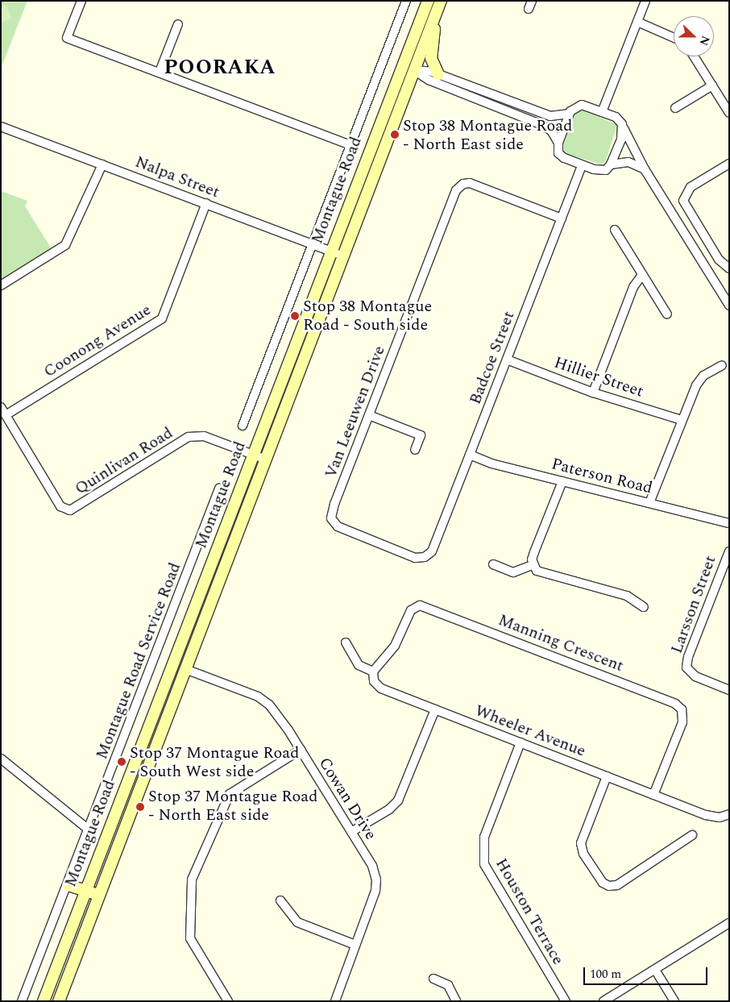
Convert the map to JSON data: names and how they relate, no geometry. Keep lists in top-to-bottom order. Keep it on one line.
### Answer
{"streets":{"main road":["Montague Road"],"street":["Nalpa Street","Coonong Avenue","Badcoe Street","Hillier Street","Van Leeuwen Drive","Quinlivan Road","Paterson Road","Larsson Street","Manning Crescent","Montague Road Service Road","Wheeler Avenue","Cowan Drive","Houston Terrace"]},"crossings":[["Nalpa Street","Montague Road"],["Nalpa Street","Coonong Avenue"],["Montague Road","Quinlivan Road"],["Montague Road","Cowan Drive"],["Coonong Avenue","Quinlivan Road"],["Badcoe Street","Hillier Street"],["Badcoe Street","Van Leeuwen Drive"],["Badcoe Street","Paterson Road"],["Manning Crescent","Wheeler Avenue"],["Wheeler Avenue","Houston Terrace"]],"districts":["POORAKA"],"places":["Stop 38 Montague Road - North East side","Stop 38 Montague Road - South side","Stop 37 Montague Road - South West side","Stop 37 Montague Road - North East side"],"scale_bar":"100 m","north":"right"}
